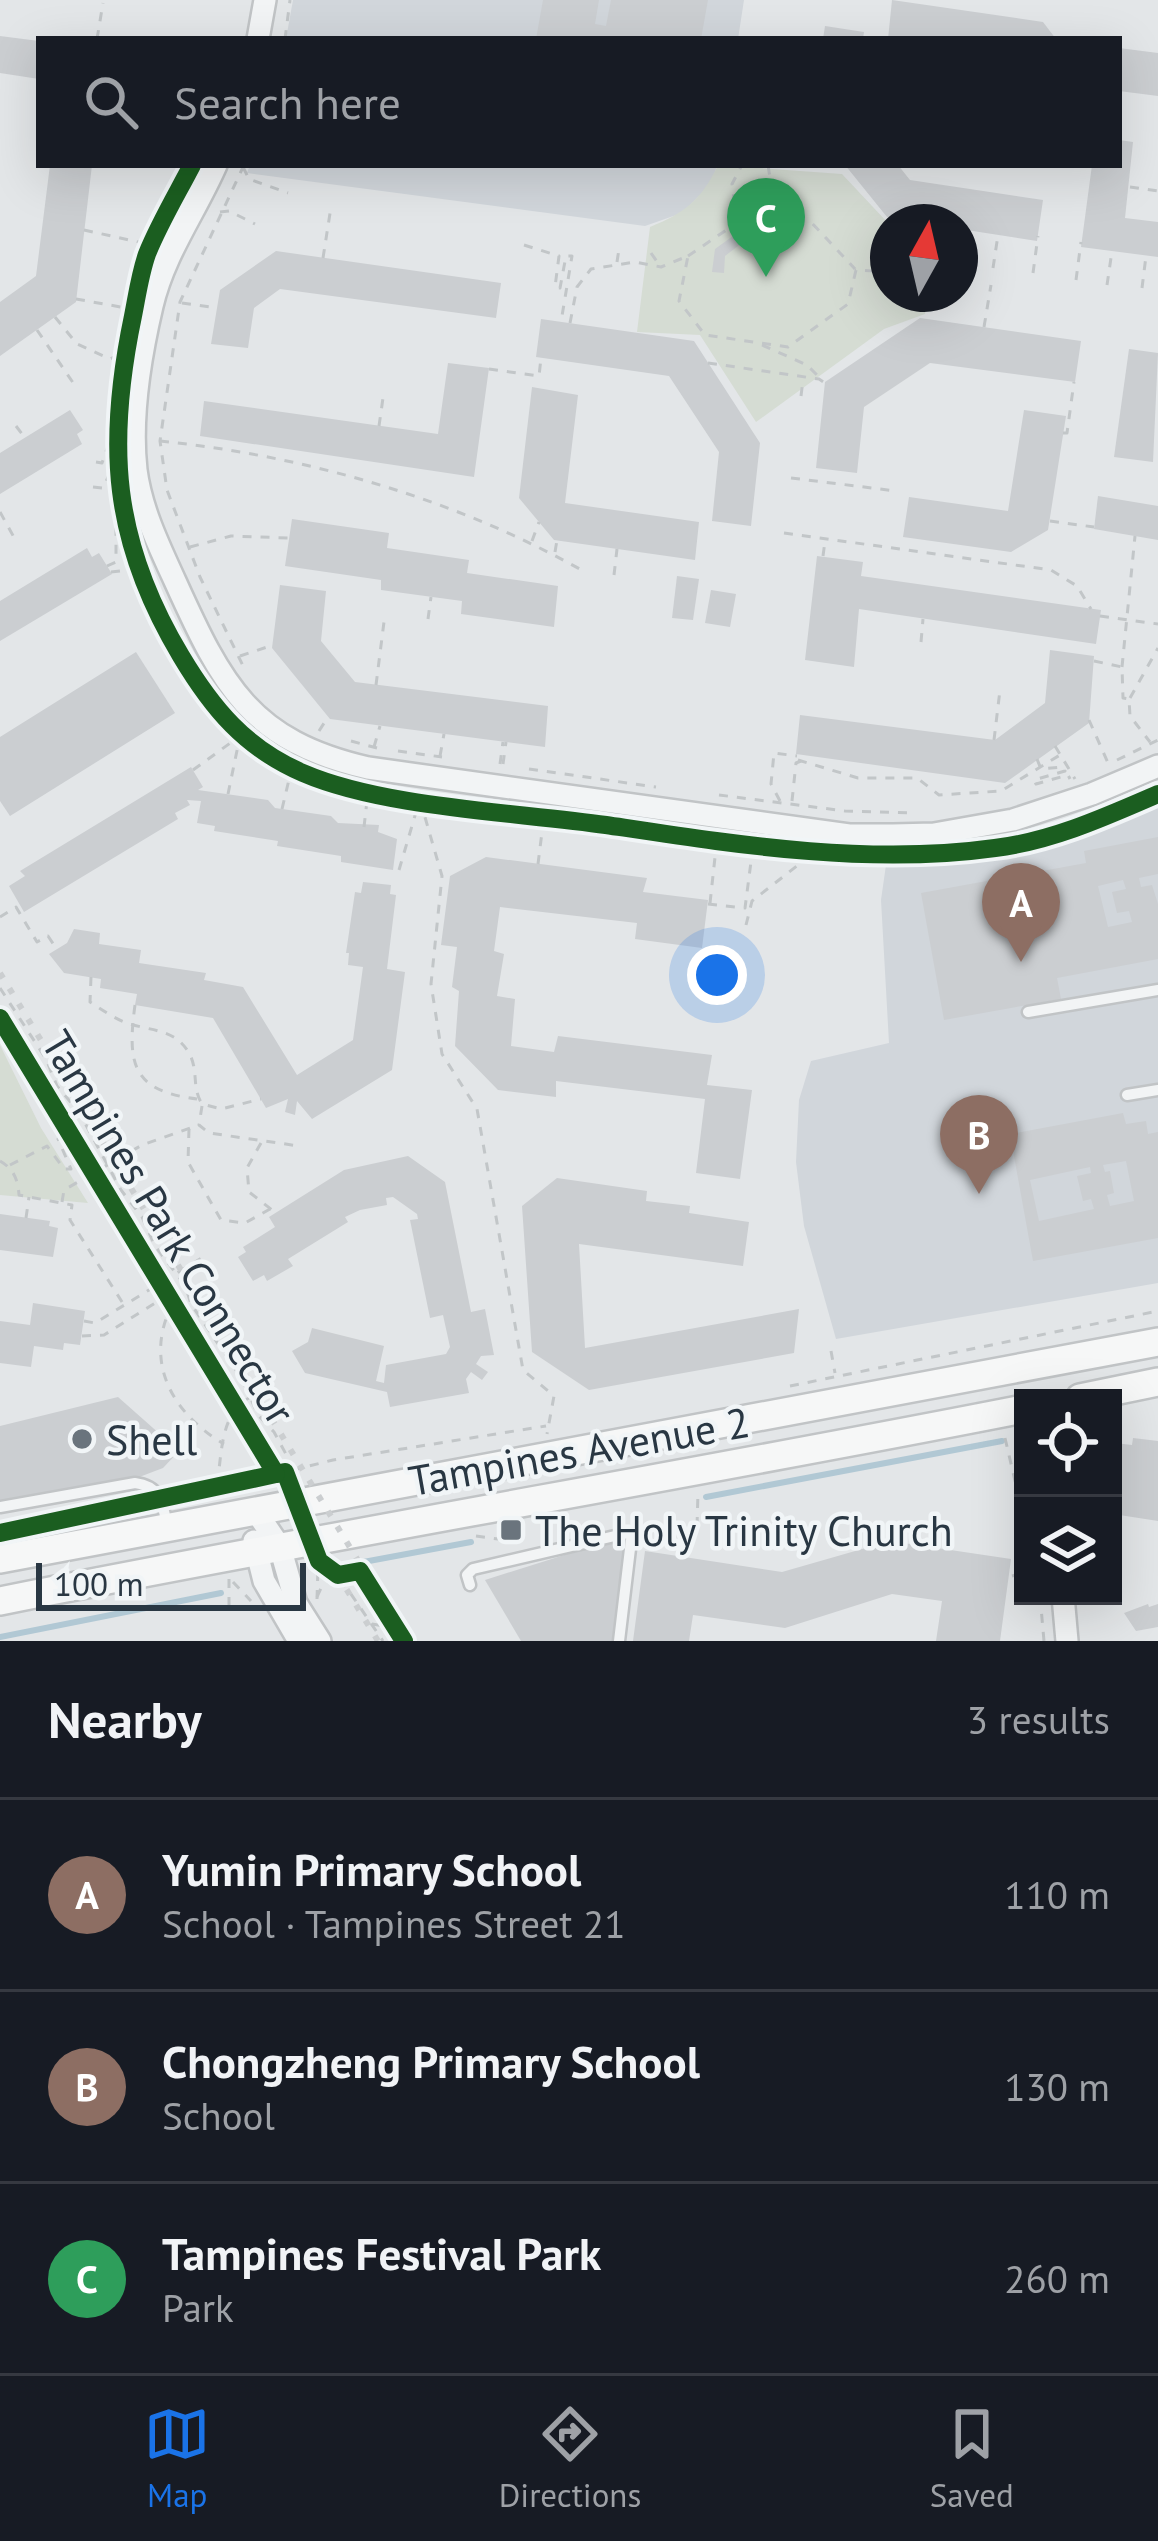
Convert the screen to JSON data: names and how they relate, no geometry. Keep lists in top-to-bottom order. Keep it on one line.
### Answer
{"streets":{"main road":["Tampines Avenue 2"],"cycle path":["Tampines Park Connector"]},"crossings":[["Tampines Park Connector","Tampines Avenue 2"]],"places":{"other":["Shell"],"transit":["The Holy Trinity Church"]},"scale_bar":"100 m","north":"top","page":{"search":"Search here","pins":["C","A","B"],"scale":"100 m","heading":["Nearby","3 results"],"list":[{"mark":"A","name":"Yumin Primary School","note":"School · Tampines Street 21","value":"110 m"},{"mark":"B","name":"Chongzheng Primary School","note":"School","value":"130 m"},{"mark":"C","name":"Tampines Festival Park","note":"Park","value":"260 m"}],"nav":["Map","Directions","Saved"]}}
